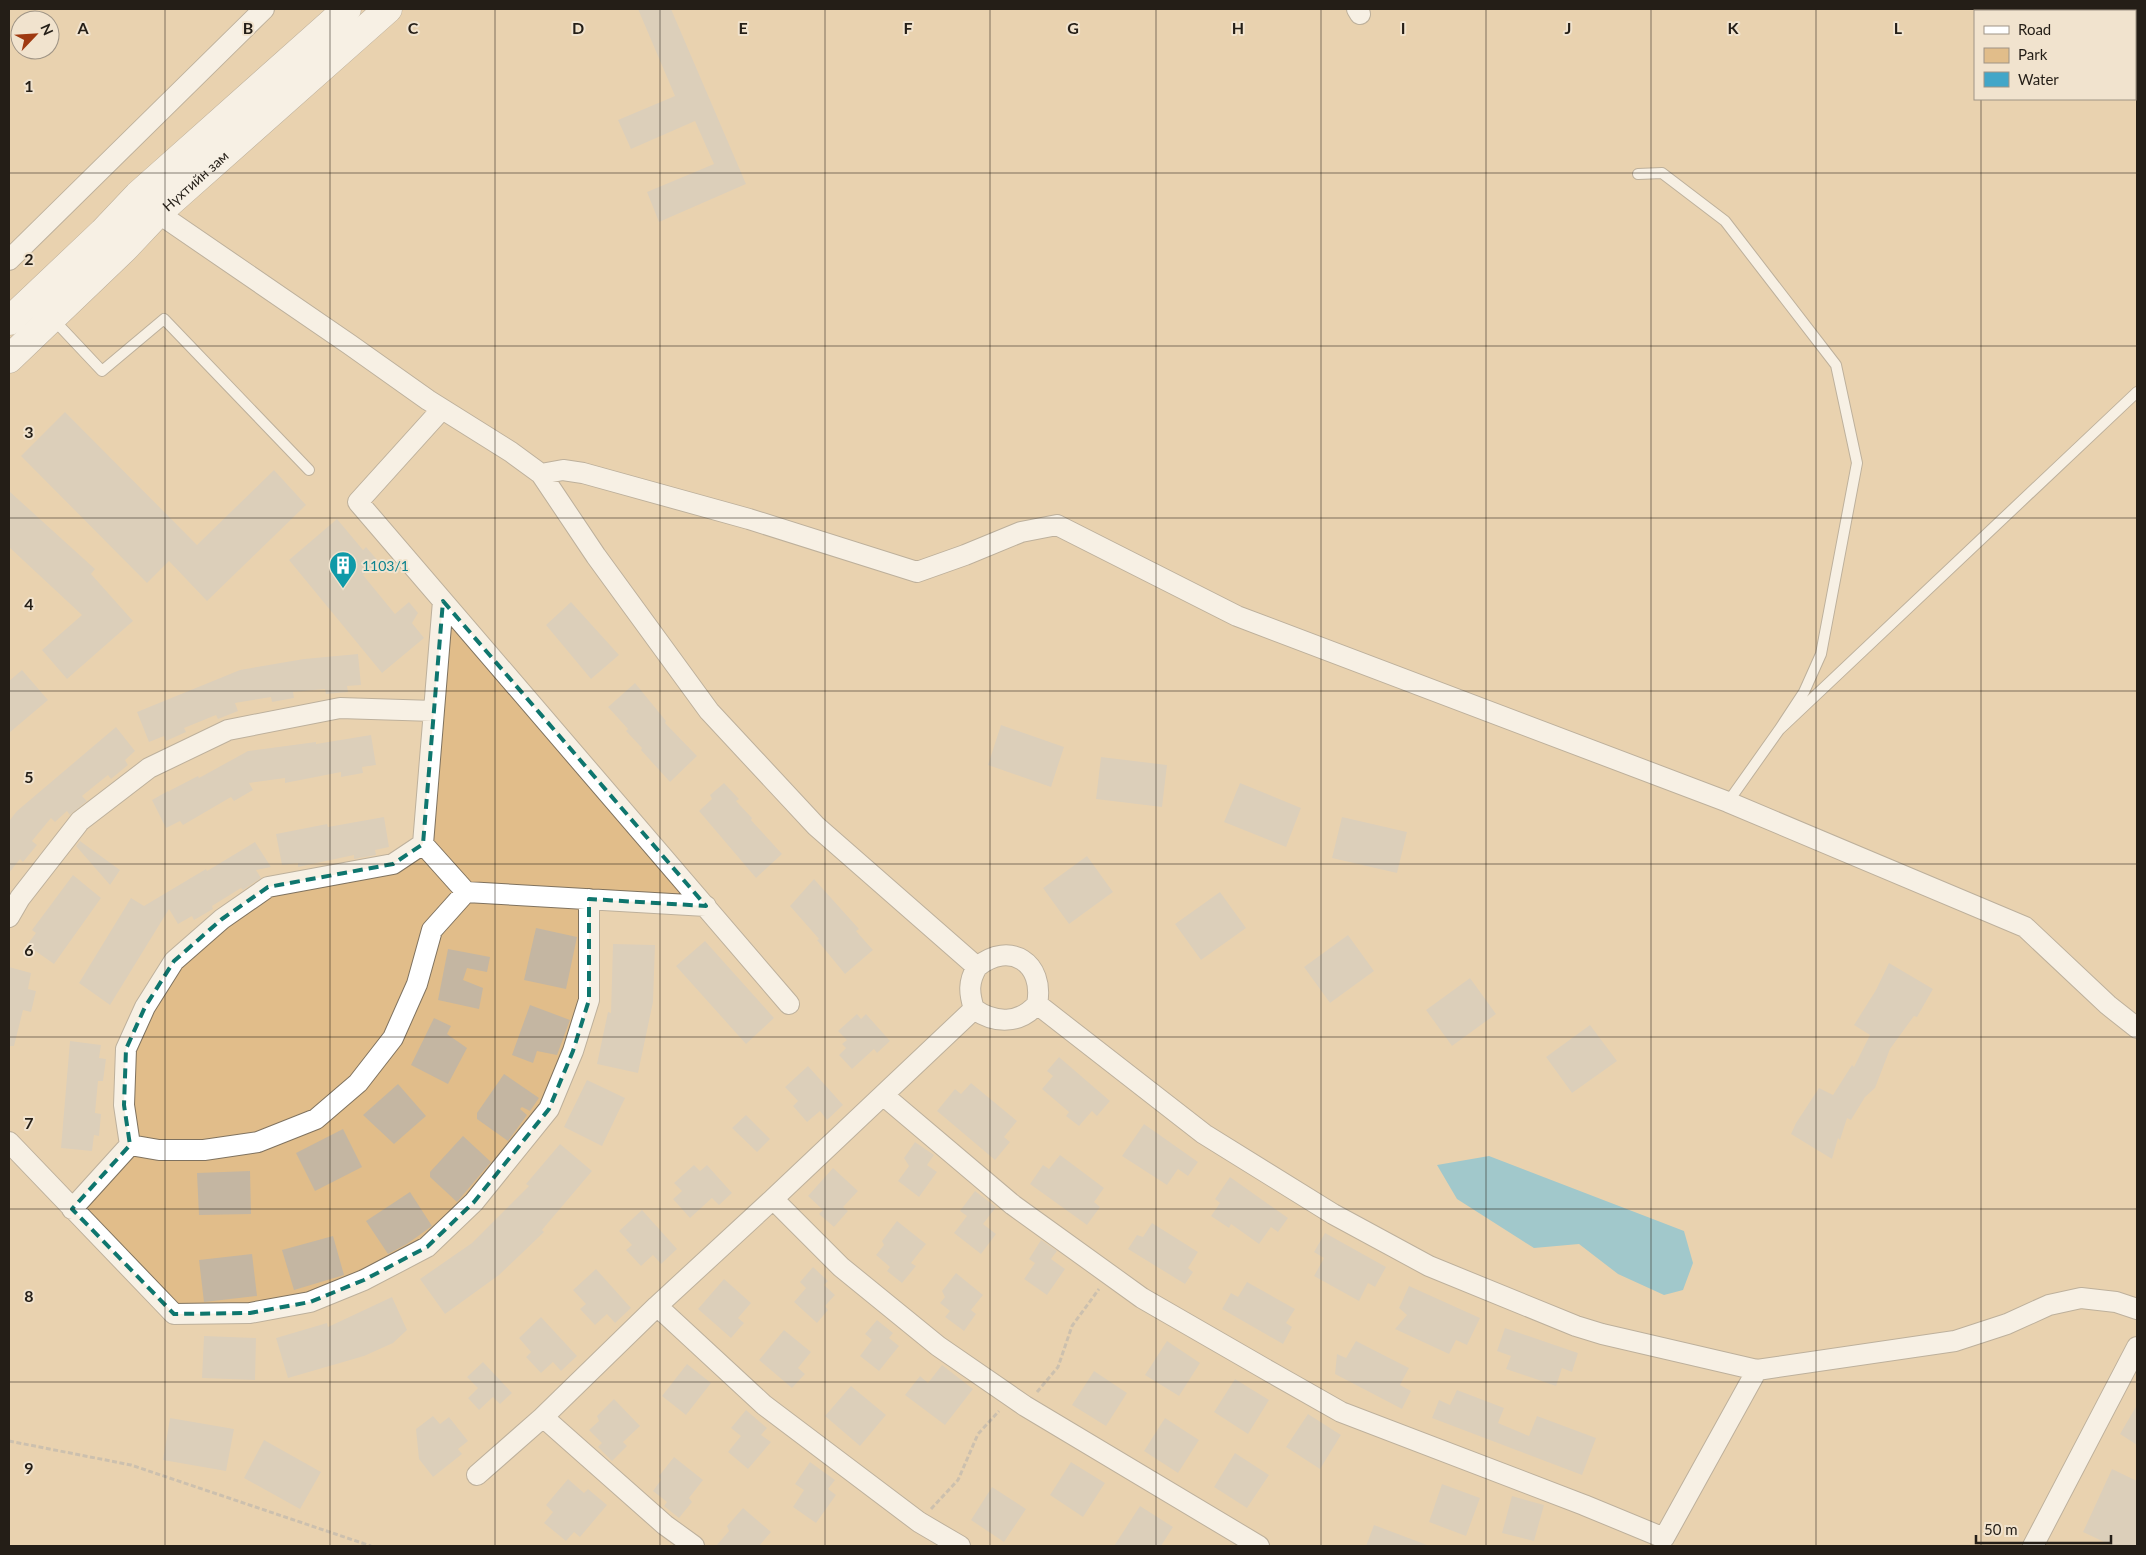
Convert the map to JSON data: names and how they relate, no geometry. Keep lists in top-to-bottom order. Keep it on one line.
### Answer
{"streets":{"main road":["Нүхтийн зам"]},"places":{"building":["1103/1"]},"legend":["Road","Park","Water"],"scale_bar":"50 m","north":"top right","grid":{"columns":["A","B","C","D","E","F","G","H","I","J","K","L"],"rows":["1","2","3","4","5","6","7","8","9"]}}
